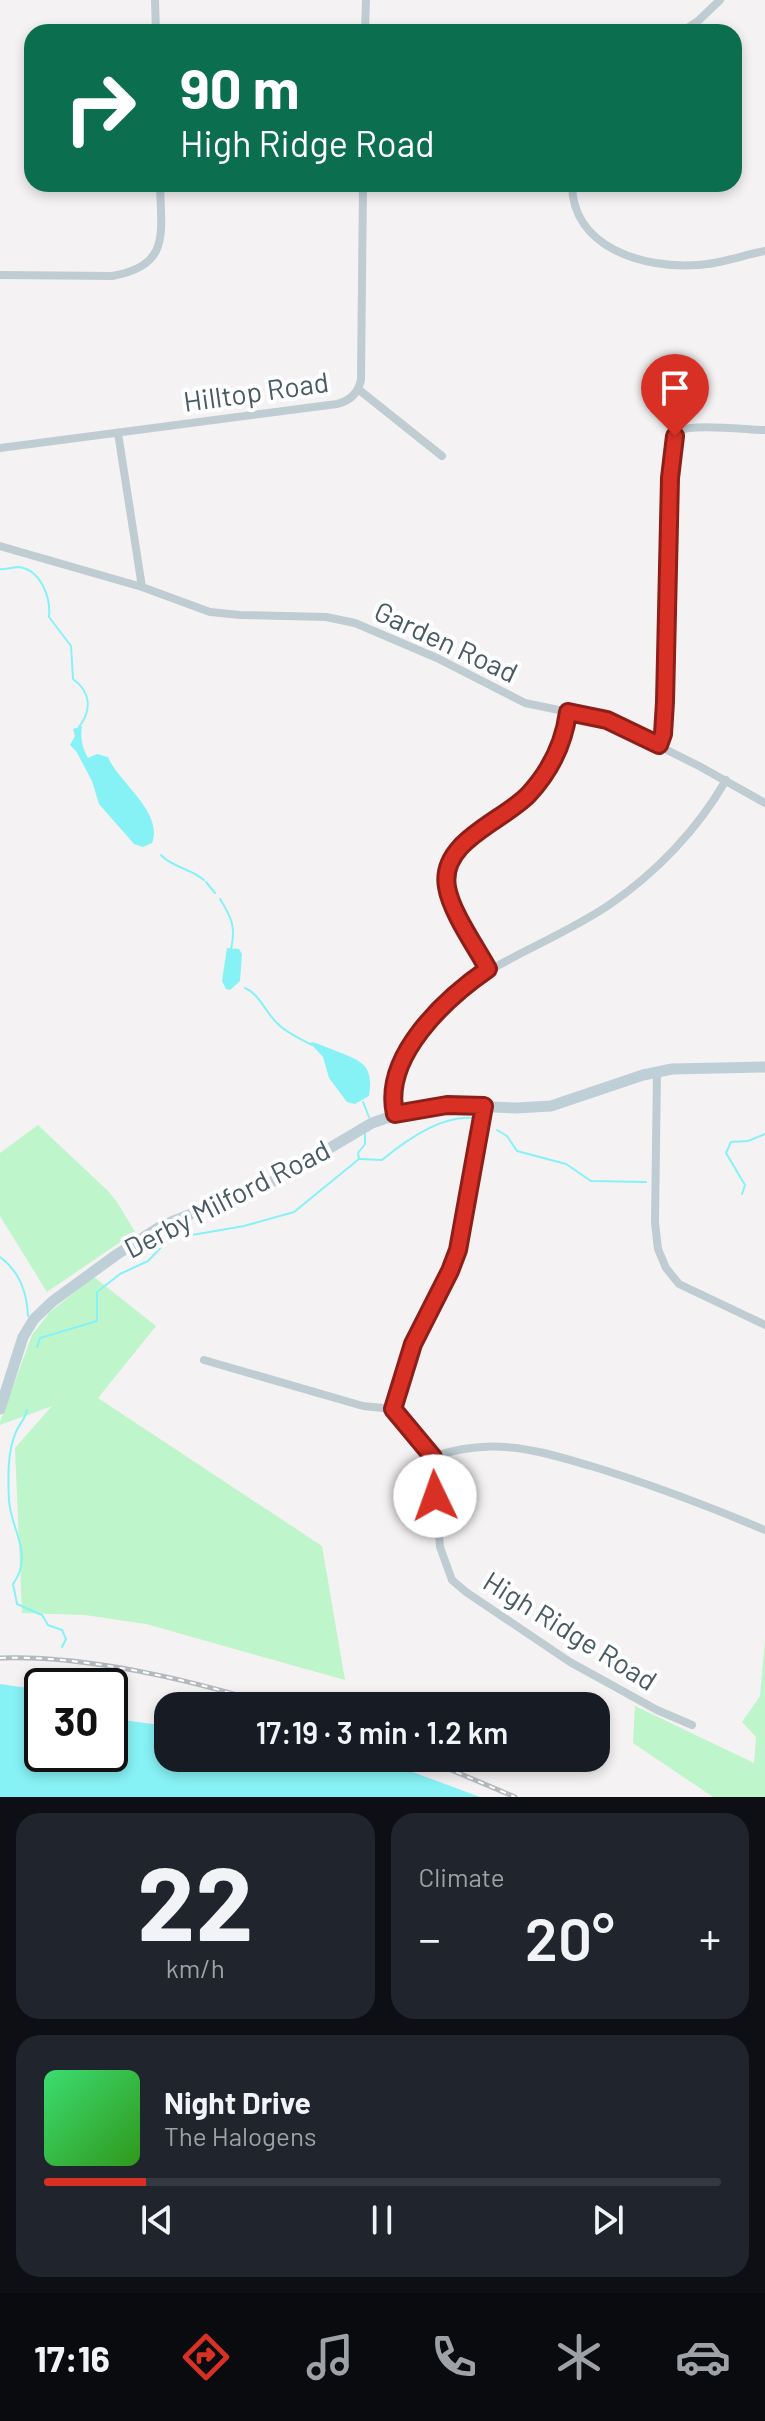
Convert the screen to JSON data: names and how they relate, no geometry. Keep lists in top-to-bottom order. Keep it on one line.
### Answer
{"streets":{"main road":["Derby Milford Road"],"street":["Hilltop Road","Garden Road","High Ridge Road"]},"page":{"turn":["90 m","High Ridge Road"],"limit":"30","trip":"17:19 · 3 min · 1.2 km","tile":[["22","km/h"],"Climate"],"heat":["−","20°","+"],"song":["Night Drive","The Halogens"],"tabs":"17:16"}}
